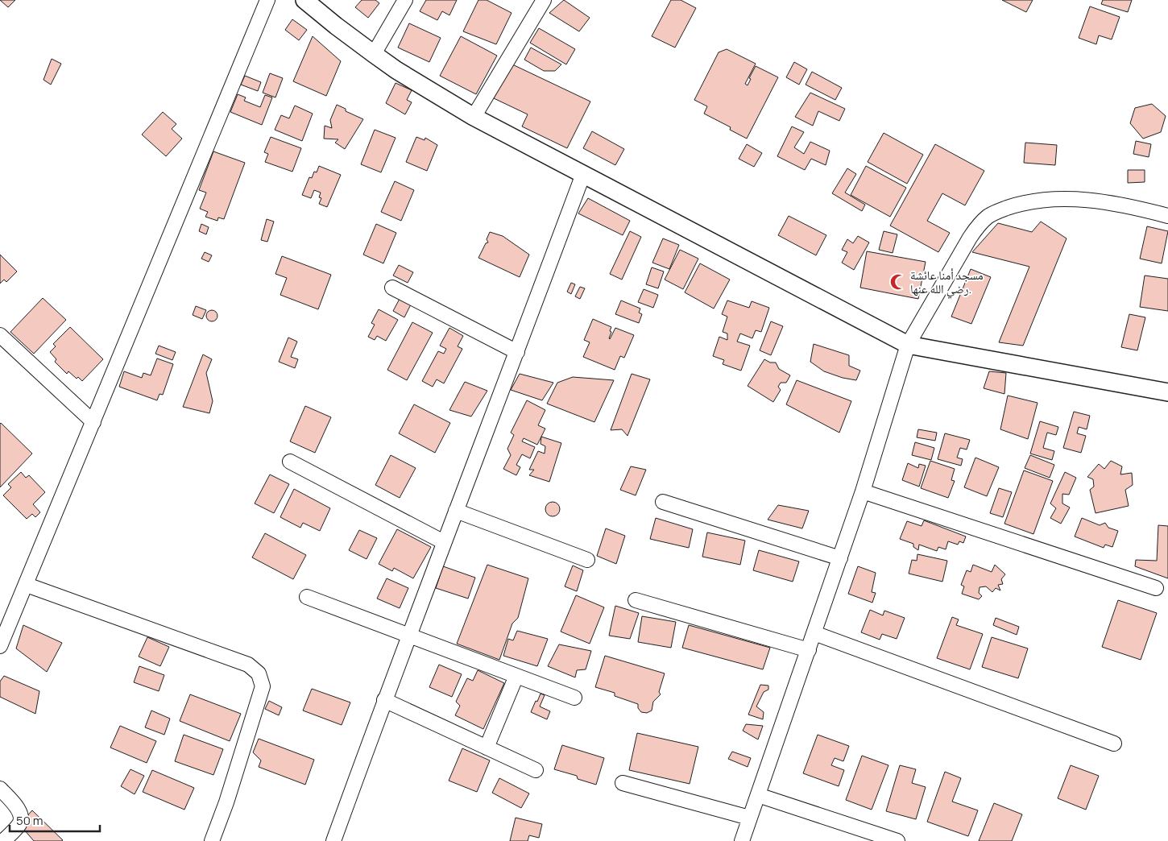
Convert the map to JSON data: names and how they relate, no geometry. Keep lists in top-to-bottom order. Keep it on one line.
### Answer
{"places":{"mosque":["مسجد أمنا عائشة رضي الله عنها."]},"scale_bar":"50 m"}
